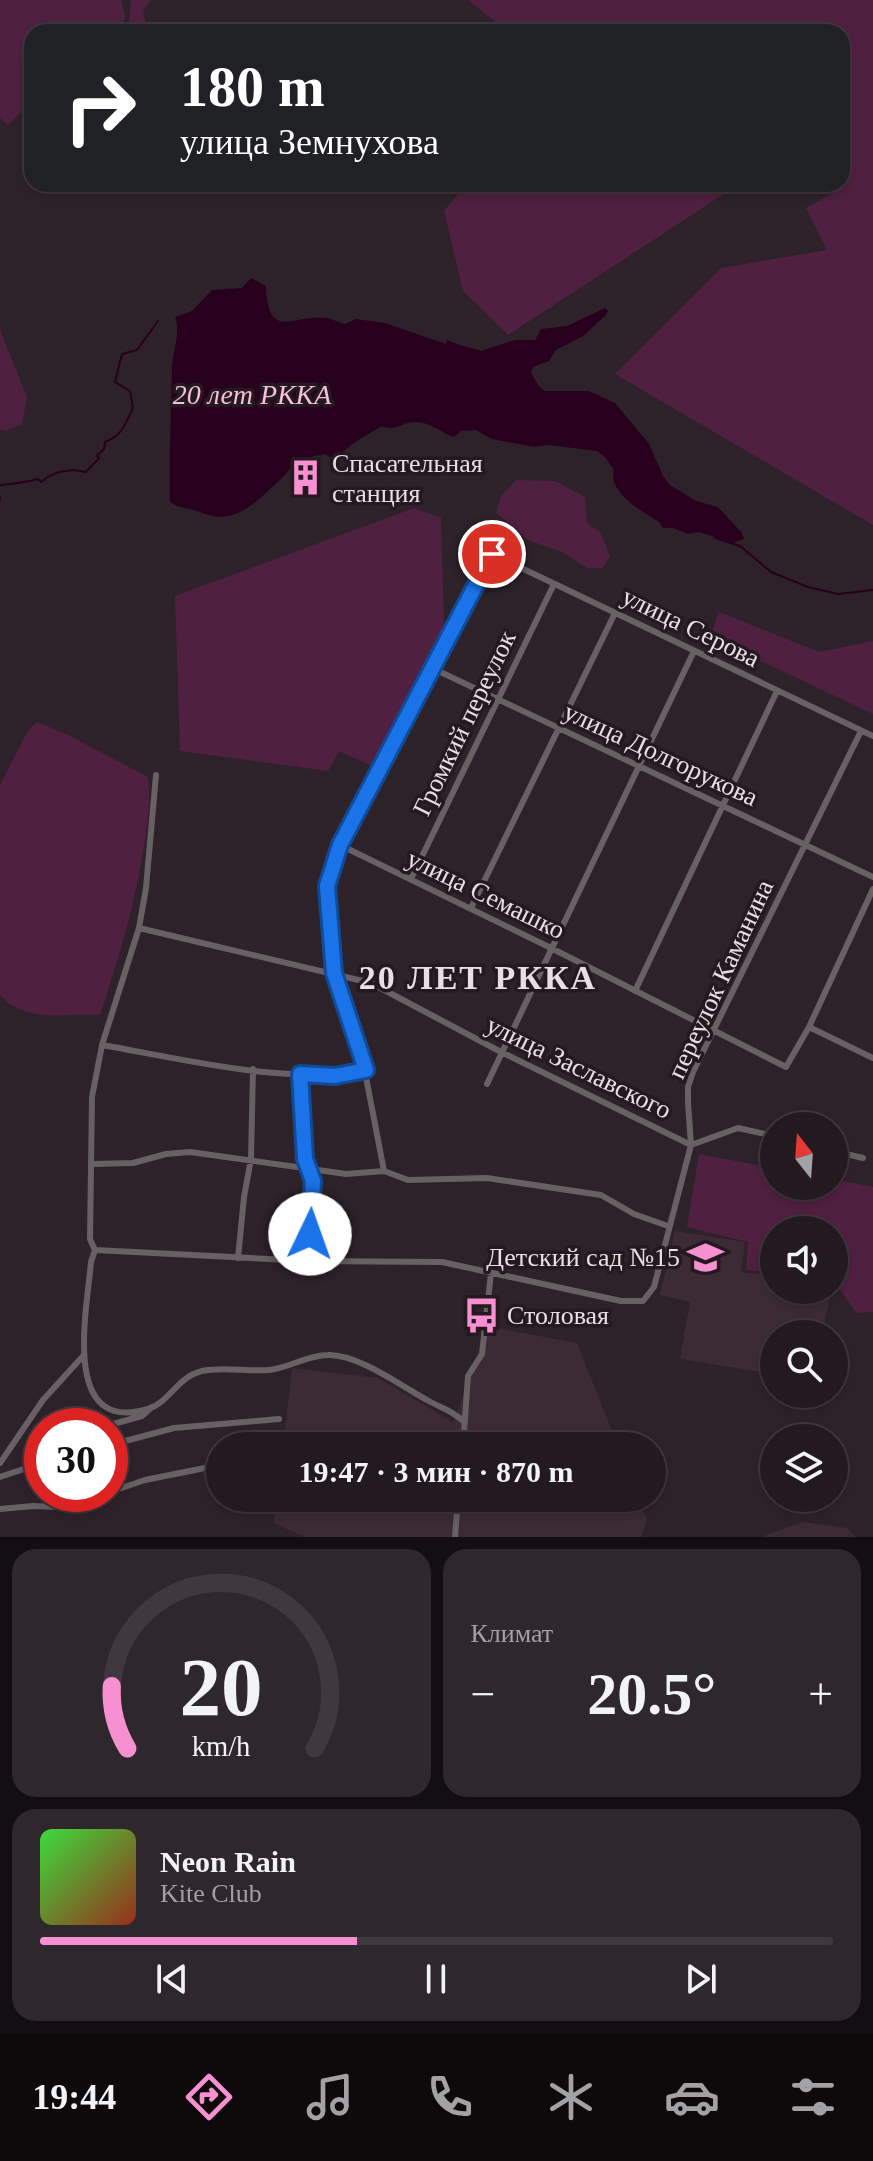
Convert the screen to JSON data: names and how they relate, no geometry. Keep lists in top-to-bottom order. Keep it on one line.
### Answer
{"streets":{"street":["улица Серова","Громкий переулок","улица Долгорукова","улица Семашко","переулок Каманина","улица Заславского"]},"crossings":[["улица Серова","Громкий переулок"],["улица Серова","улица Долгорукова"],["улица Серова","переулок Каманина"],["Громкий переулок","улица Долгорукова"],["Громкий переулок","улица Семашко"],["улица Долгорукова","переулок Каманина"],["улица Семашко","переулок Каманина"],["переулок Каманина","улица Заславского"]],"districts":["20 ЛЕТ РККА"],"water":["20 лет РККА"],"places":{"building":["Спасательная станция"],"school or university":["Детский сад №15"],"bus stop":["Столовая"]},"north":"top","page":{"turn":["180 m","улица Земнухова"],"limit":"30","trip":"19:47 · 3 мин · 870 m","tile":"Климат","heat":["−","20.5°","+"],"song":["Neon Rain","Kite Club"],"tabs":"19:44","gauge":["20","km/h"]}}
